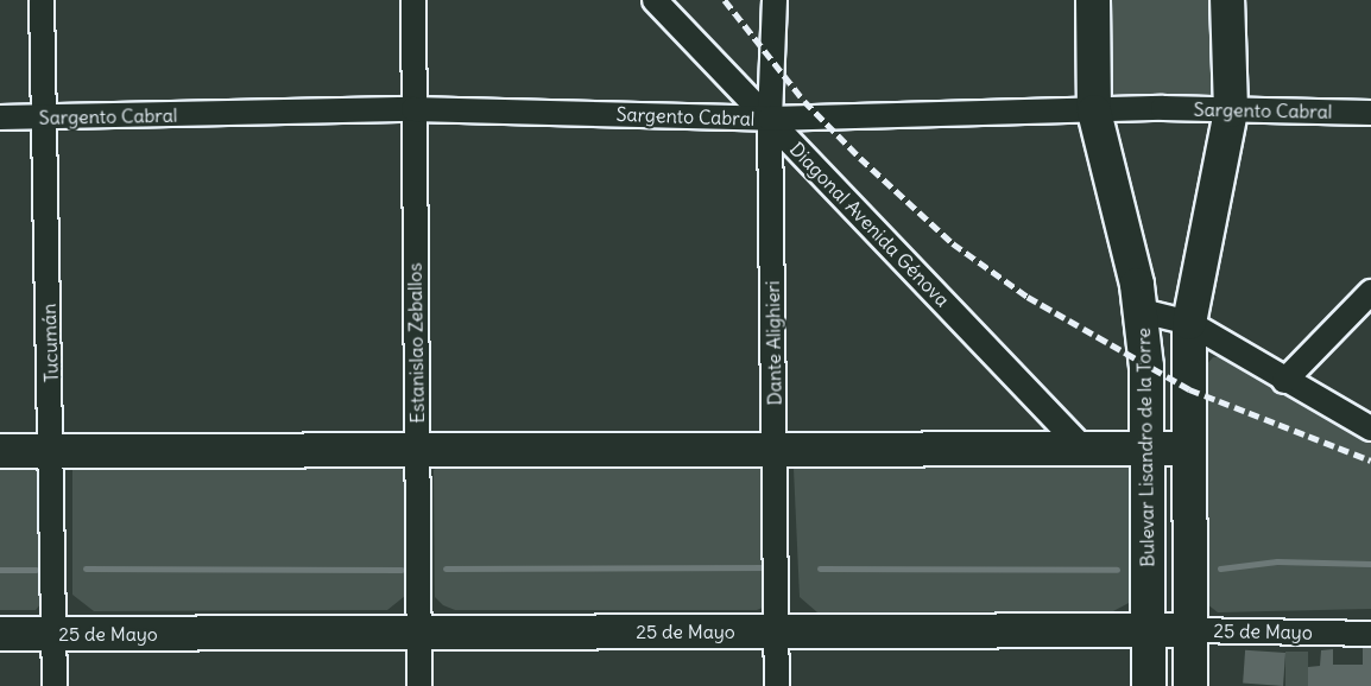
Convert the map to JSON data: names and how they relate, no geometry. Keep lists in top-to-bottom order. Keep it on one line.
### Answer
{"streets":{"street":["Sargento Cabral","Diagonal Avenida Génova","Tucumán","Estanislao Zeballos","Dante Alighieri","Bulevar Lisandro de la Torre","25 de Mayo"]},"crossings":[["Sargento Cabral","Diagonal Avenida Génova"],["Sargento Cabral","Tucumán"],["Sargento Cabral","Estanislao Zeballos"],["Sargento Cabral","Dante Alighieri"],["Sargento Cabral","Bulevar Lisandro de la Torre"],["Diagonal Avenida Génova","Dante Alighieri"],["Tucumán","25 de Mayo"],["Estanislao Zeballos","25 de Mayo"],["Dante Alighieri","25 de Mayo"],["Bulevar Lisandro de la Torre","25 de Mayo"]]}
